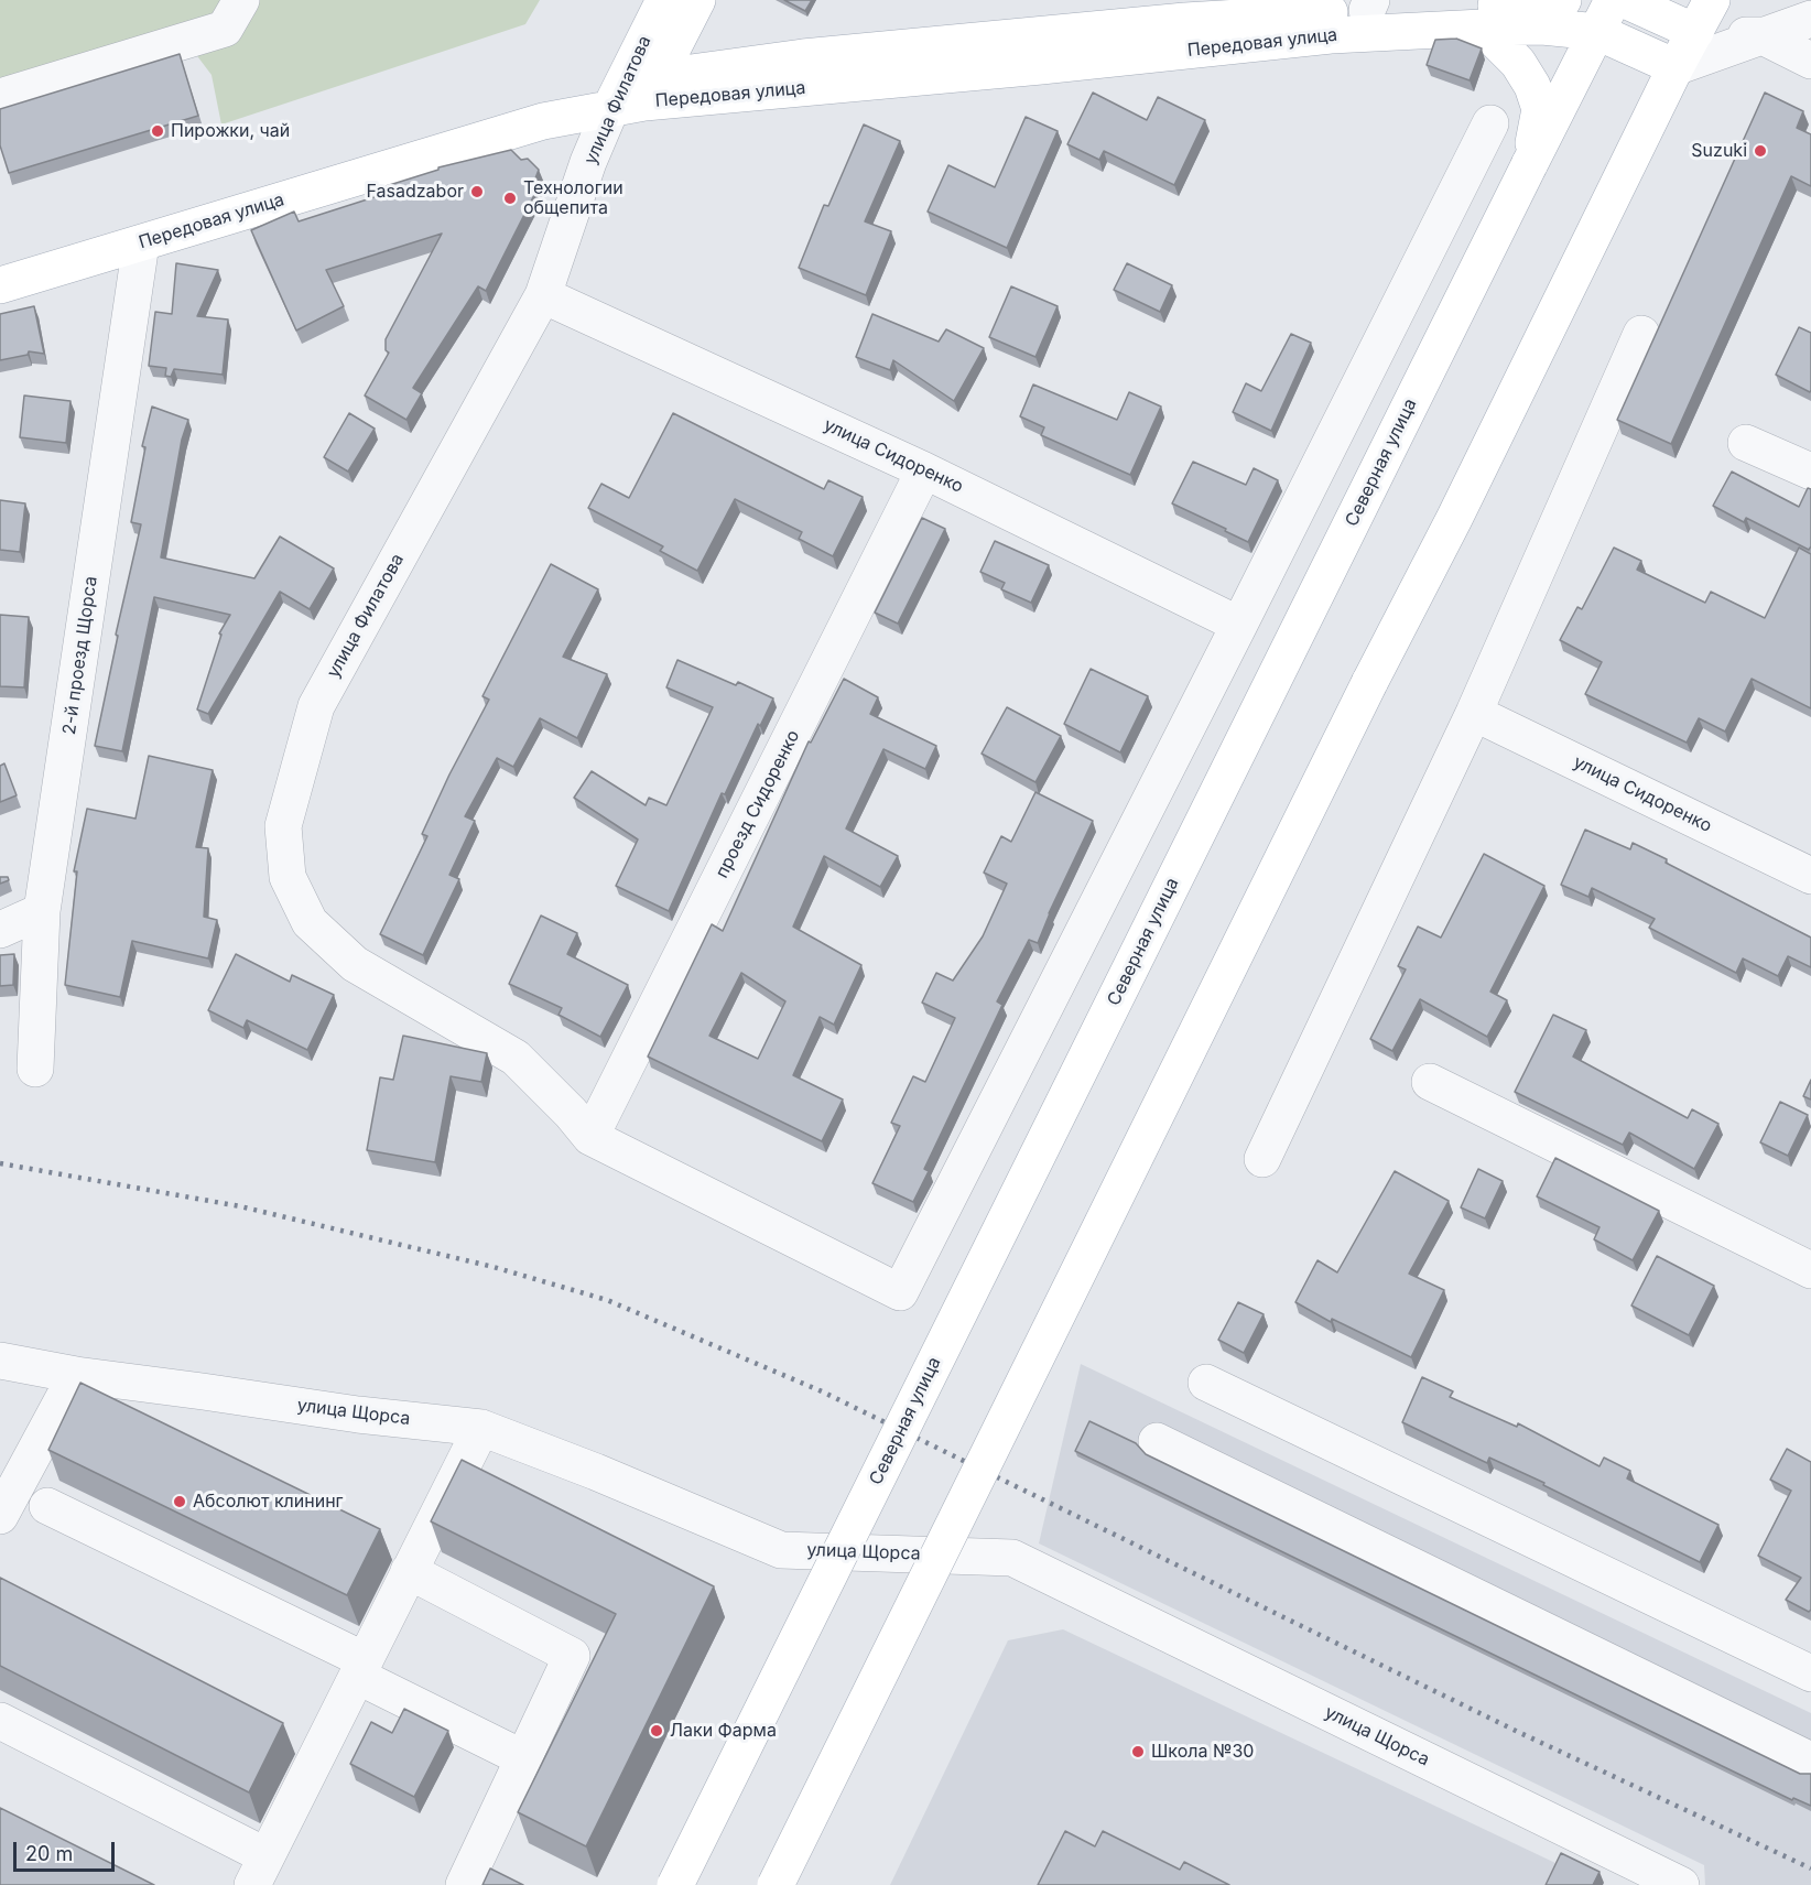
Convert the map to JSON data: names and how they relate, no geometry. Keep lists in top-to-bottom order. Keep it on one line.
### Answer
{"streets":{"main road":["Передовая улица","Северная улица"],"street":["улица Филатова","улица Сидоренко","2-й проезд Щорса","проезд Сидоренко","улица Щорса"]},"crossings":[["Передовая улица","улица Филатова"],["Передовая улица","Северная улица"],["Передовая улица","2-й проезд Щорса"],["улица Филатова","улица Сидоренко"],["улица Филатова","проезд Сидоренко"],["улица Сидоренко","проезд Сидоренко"]],"places":["Пирожки, чай","Suzuki","Fasadzabor","Технологии общепита","Абсолют клининг","Лаки Фарма","Школа №30"],"scale_bar":"20 m"}
